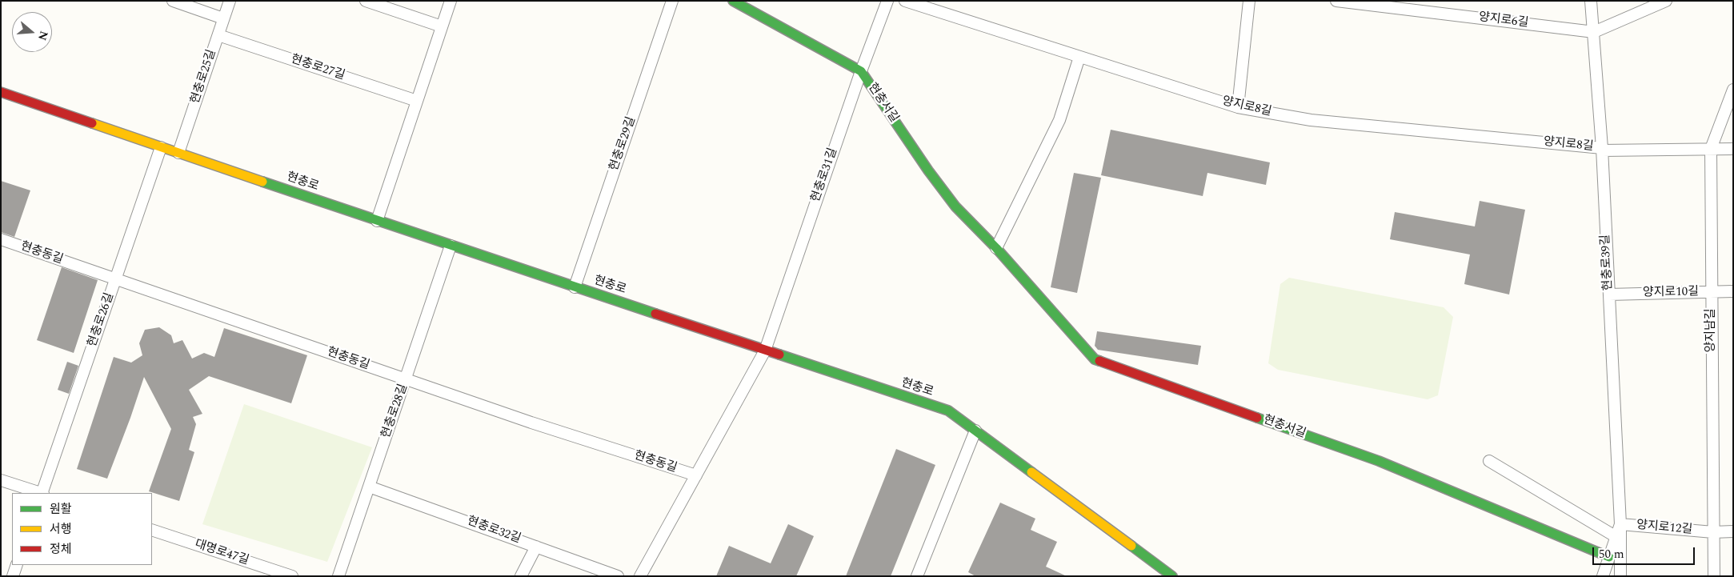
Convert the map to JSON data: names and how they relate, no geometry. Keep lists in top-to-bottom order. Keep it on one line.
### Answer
{"streets":{"main road":["현충서길","현충로"],"street":["양지로6길","현충로27길","현충로25길","양지로8길","현충로29길","현충로31길","현충동길","현충로39길","양지로10길","현충로26길","양지남길","현충로28길","양지로12길","현충로32길","대명로47길"]},"crossings":[["양지로6길","현충로39길"],["현충로27길","현충로25길"],["현충로25길","현충로"],["현충서길","현충로31길"],["현충서길","현충로39길"],["양지로8길","현충로39길"],["양지로8길","양지남길"],["현충로29길","현충로"],["현충로31길","현충로"],["현충로","현충로26길"],["현충로","현충로28길"],["현충동길","현충로26길"],["현충동길","현충로28길"],["현충로39길","양지로10길"],["현충로39길","양지로12길"],["양지로10길","양지남길"],["양지남길","양지로12길"],["현충로28길","현충로32길"]],"legend":["원활","서행","정체"],"scale_bar":"50 m","north":"right"}
